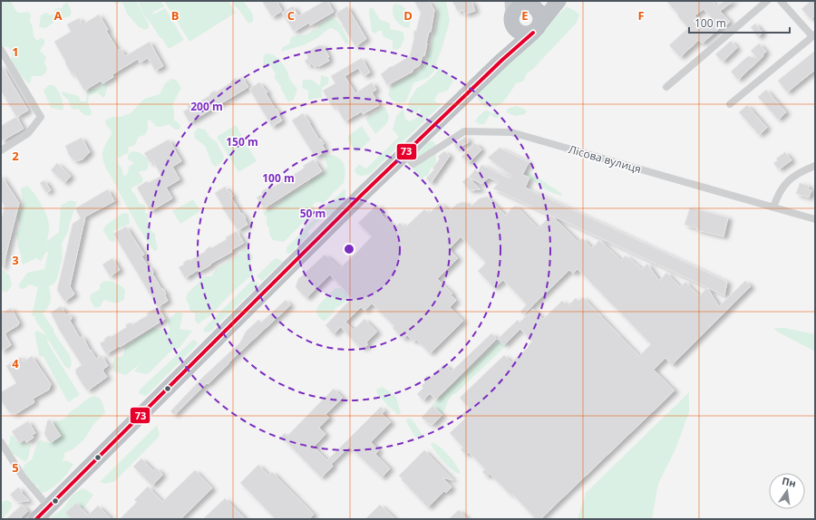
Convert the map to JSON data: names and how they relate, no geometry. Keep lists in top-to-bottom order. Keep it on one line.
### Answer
{"streets":{"street":["Лісова вулиця"]},"lines":["transit line 73"],"scale_bar":"100 m","north":"top","grid":{"columns":["A","B","C","D","E","F"],"rows":["1","2","3","4","5"]},"rings":["200 m","150 m","100 m","50 m"]}
